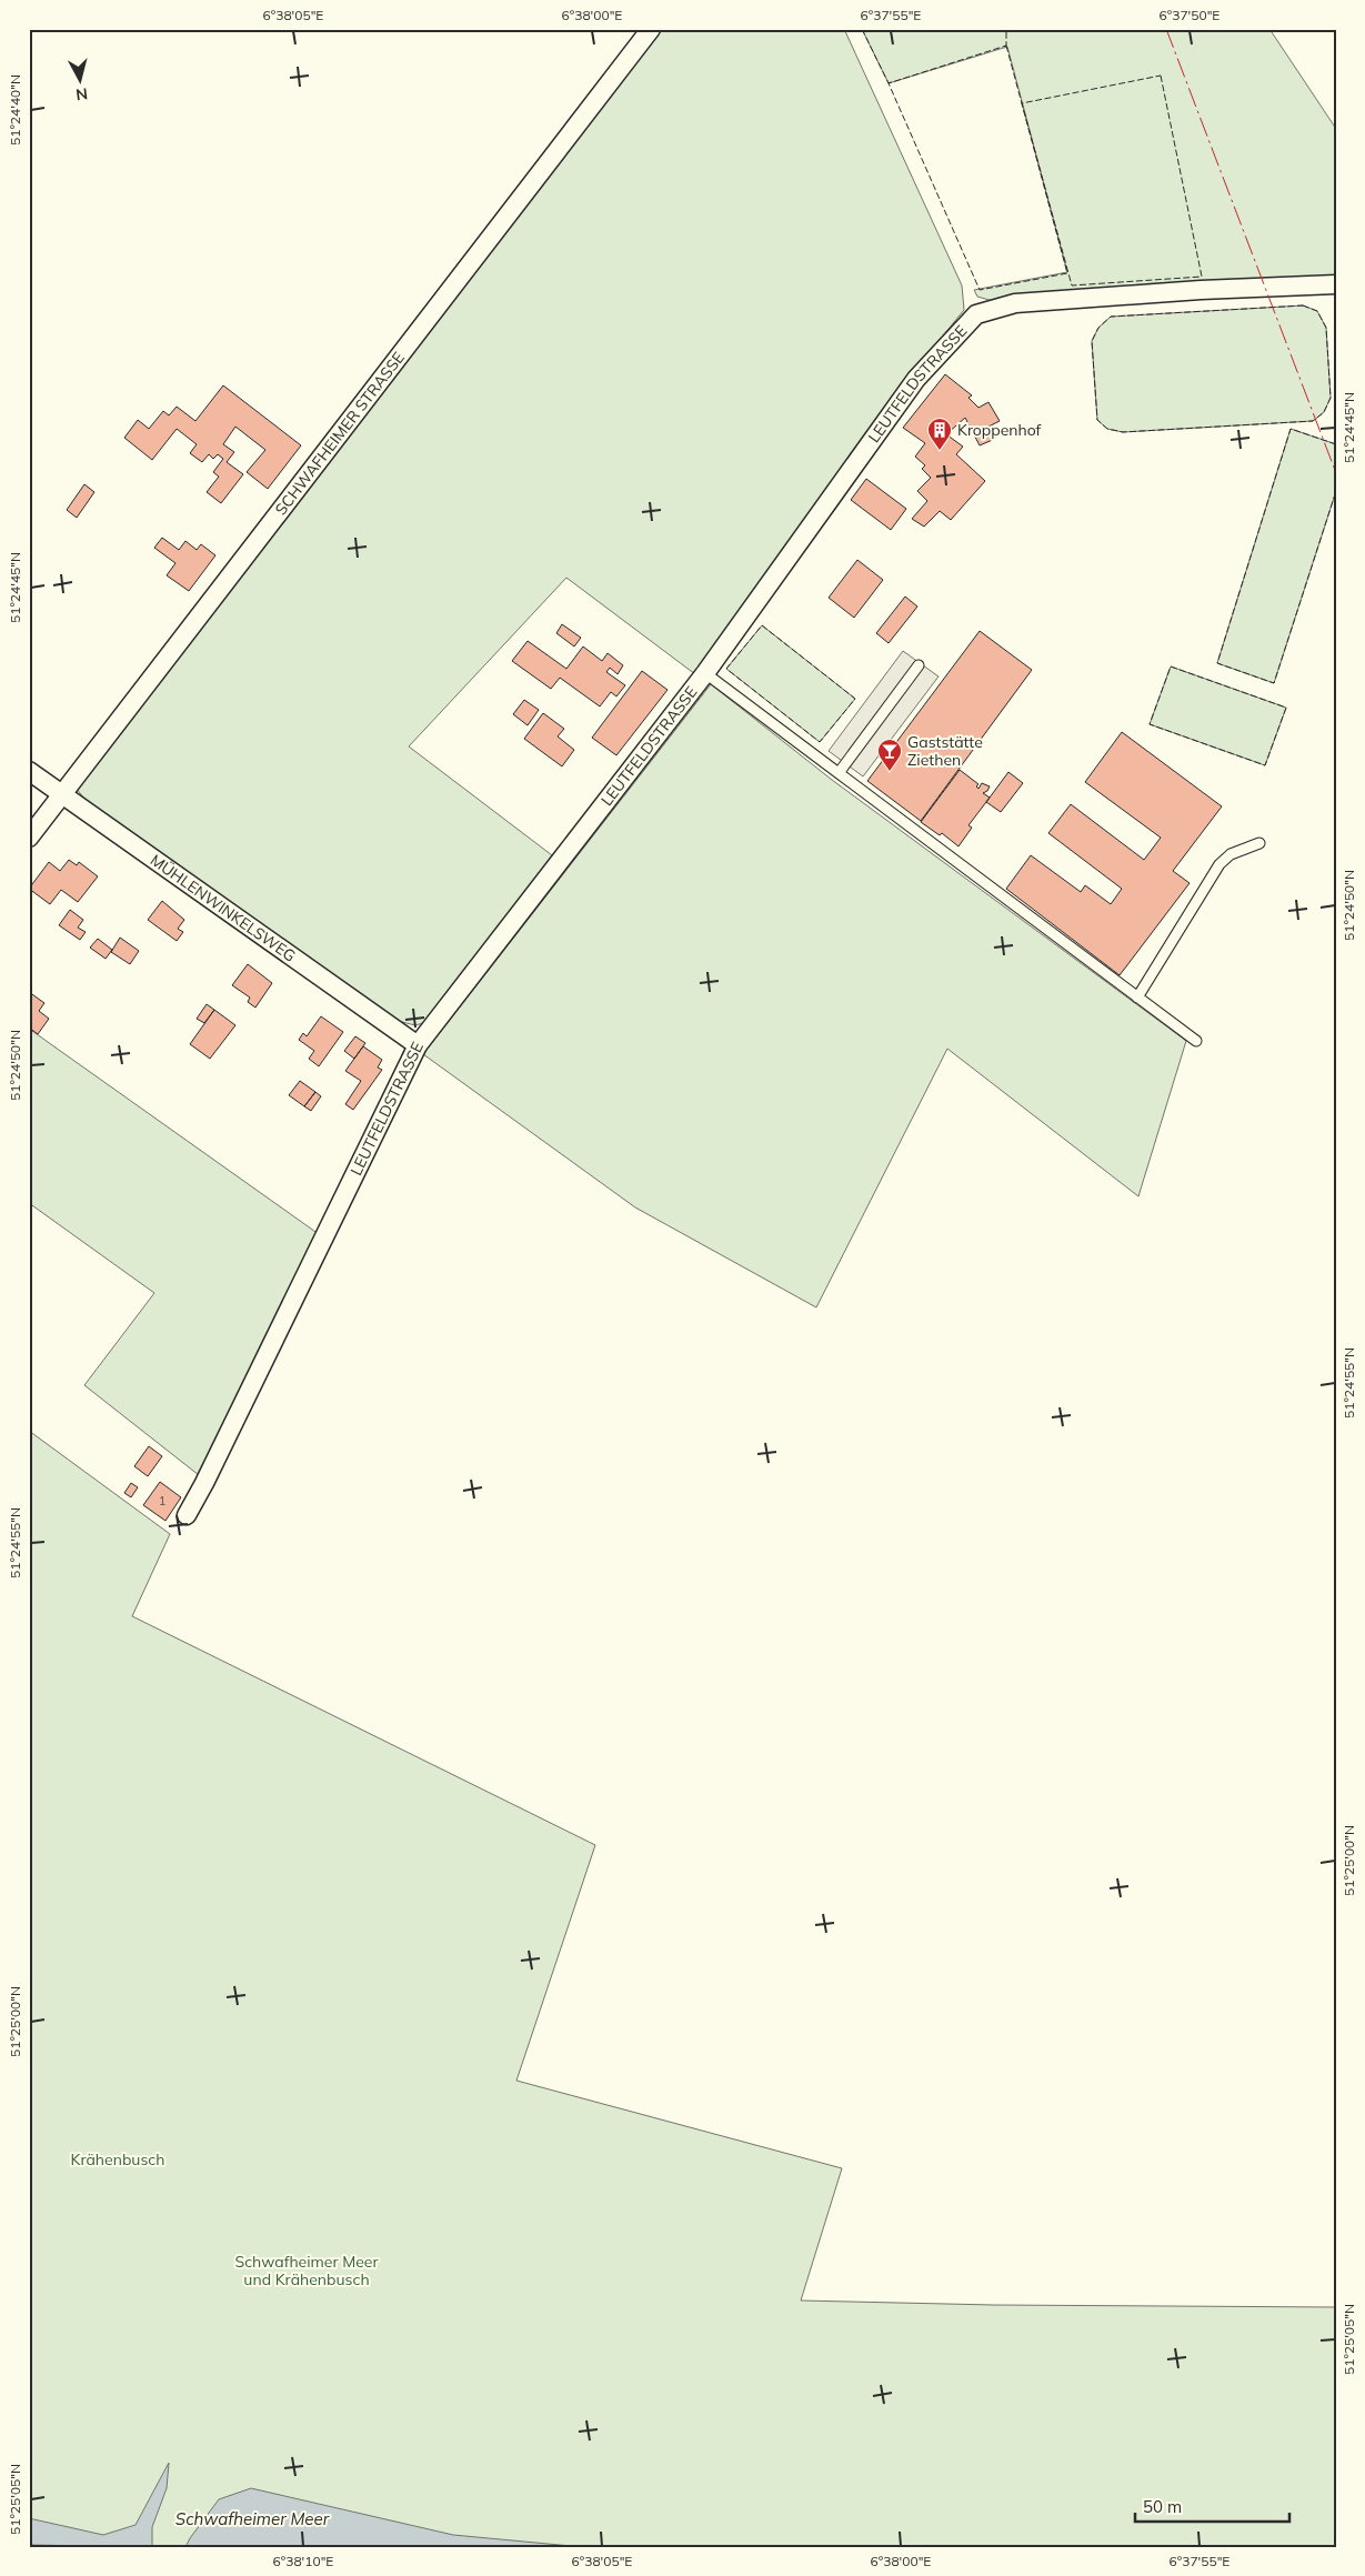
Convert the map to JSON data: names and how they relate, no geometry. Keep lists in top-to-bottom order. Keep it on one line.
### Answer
{"streets":{"street":["LEUTFELDSTRASSE","SCHWAFHEIMER STRASSE","MÜHLENWINKELSWEG"]},"crossings":[["LEUTFELDSTRASSE","MÜHLENWINKELSWEG"],["SCHWAFHEIMER STRASSE","MÜHLENWINKELSWEG"]],"water":["Schwafheimer Meer"],"parks":["Krähenbusch","Schwafheimer Meer und Krähenbusch"],"places":{"building":["Kroppenhof"],"bar":["Gaststätte Ziethen"]},"house_numbers":["1"],"scale_bar":"50 m","north":"bottom","coordinates":["6°38'05\"E","6°38'00\"E","6°37'55\"E","6°37'50\"E","51°24'40\"N","51°24'45\"N","51°24'50\"N","51°24'55\"N","51°25'00\"N","51°25'05\"N","6°38'10\"E"]}
